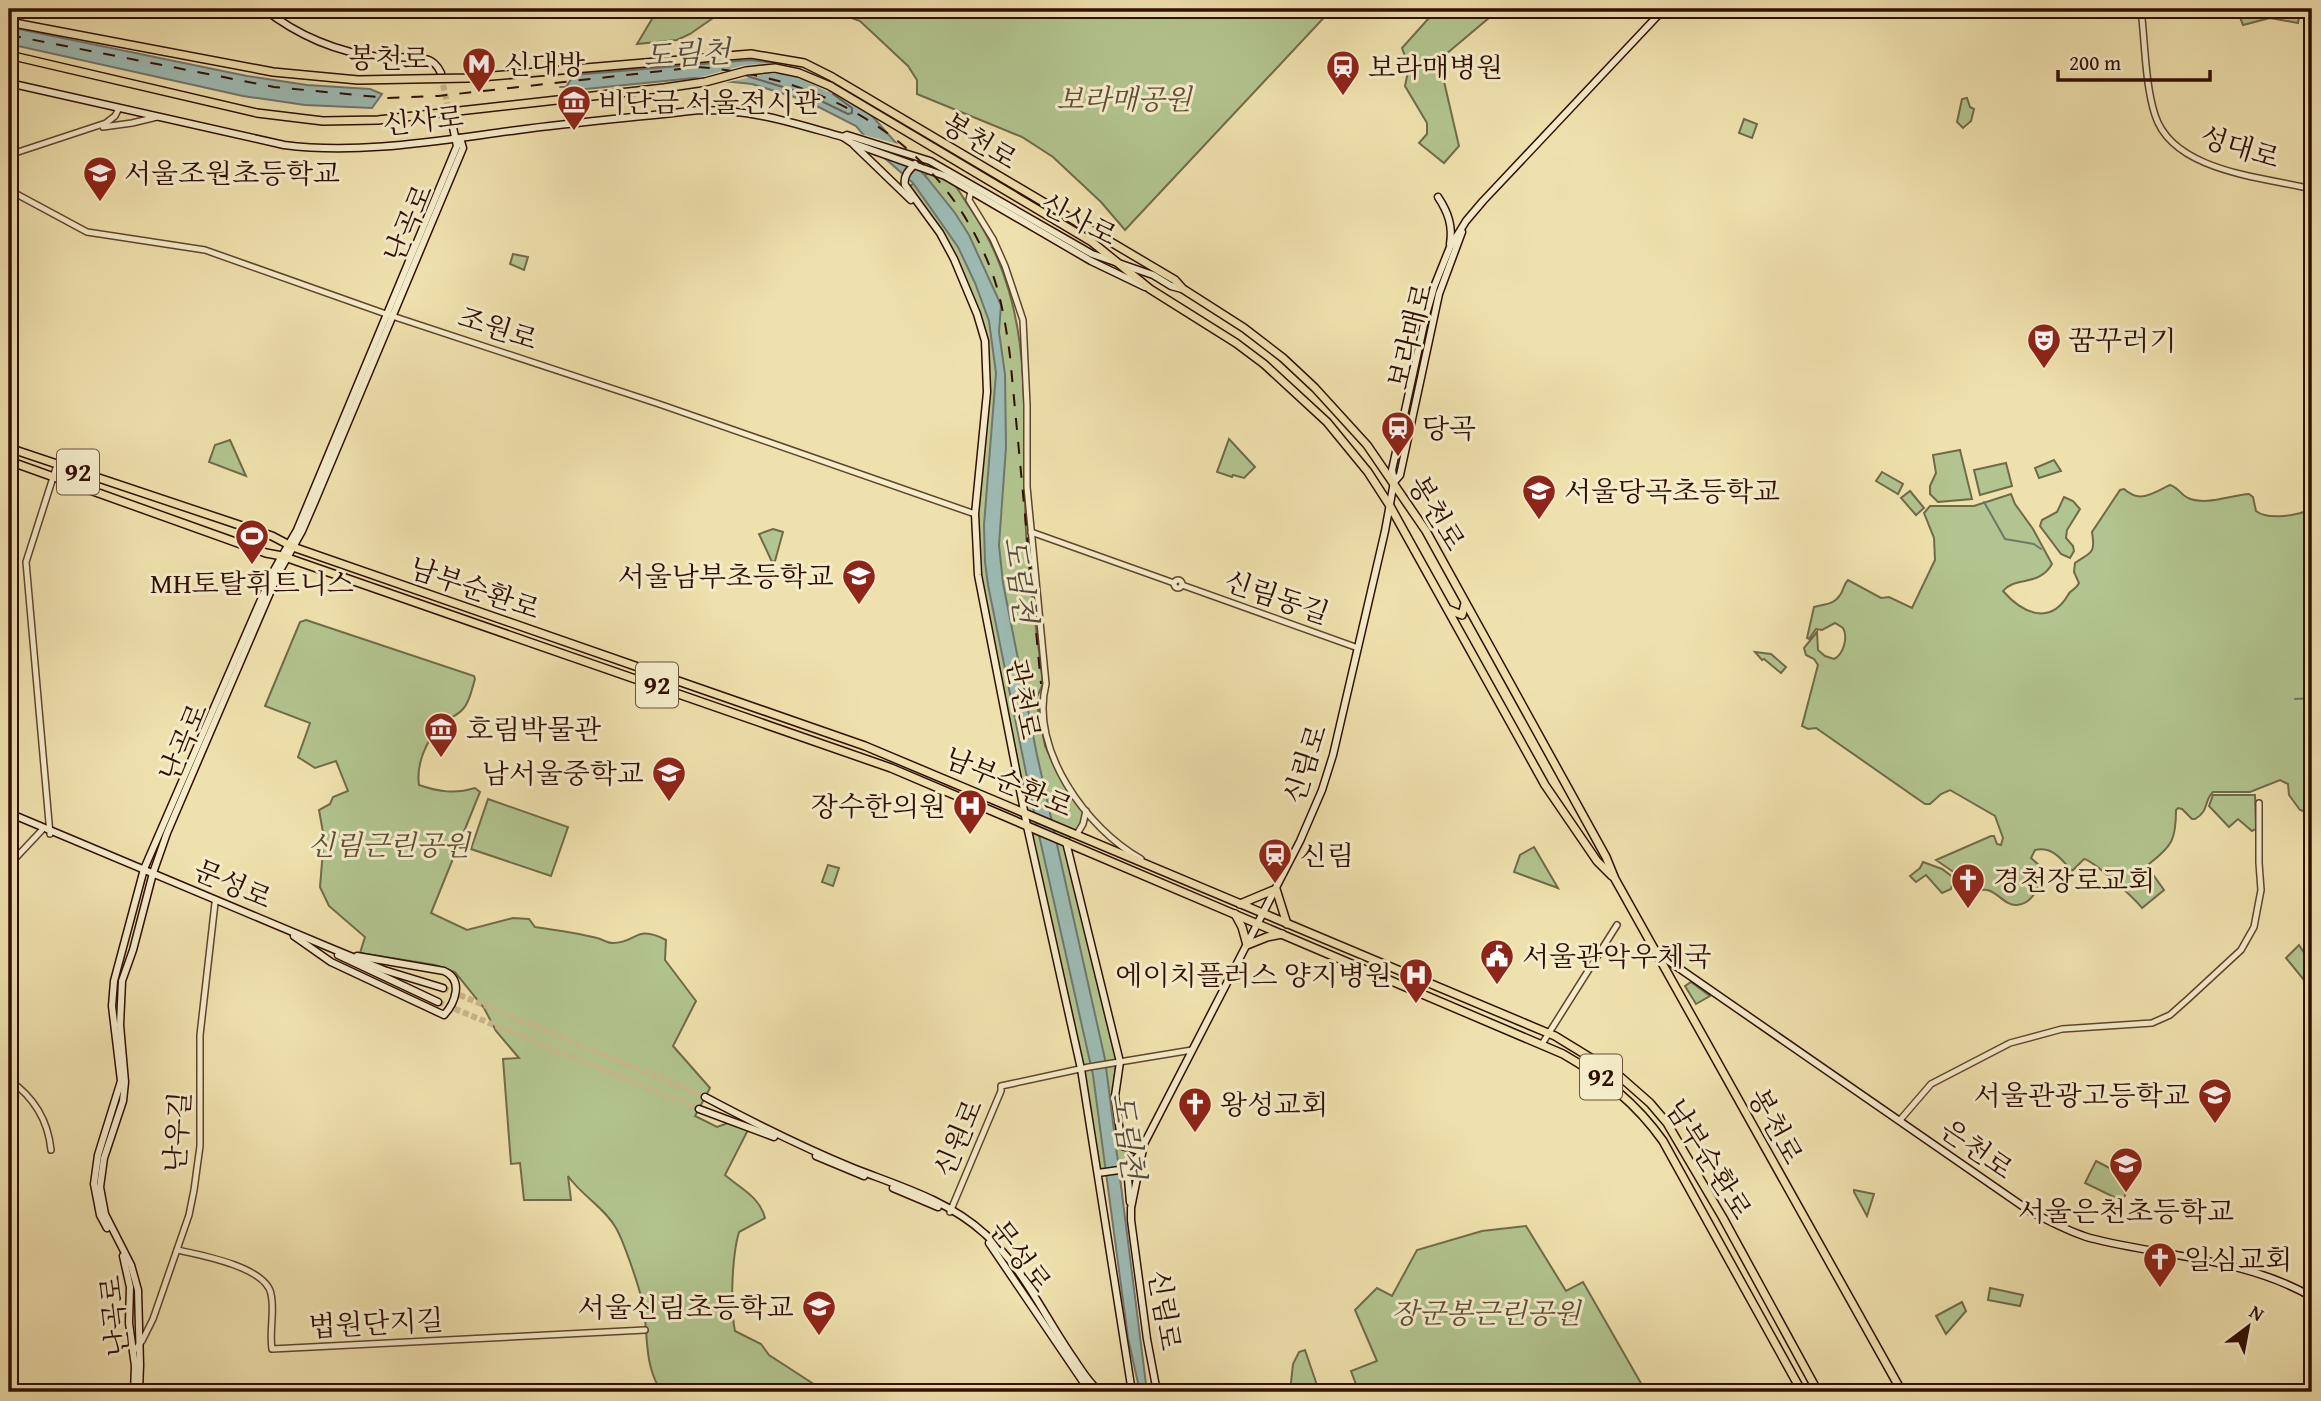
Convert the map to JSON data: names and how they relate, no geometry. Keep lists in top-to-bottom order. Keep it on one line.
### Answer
{"streets":{"main road":["봉천로","신사로","난곡로","보라매로","92","남부순환로","관천로","신림로","문성로","은천로"],"street":["성대로","조원로","신림동길","난우길","신원로","법원단지길"]},"crossings":[["봉천로","신사로"],["봉천로","보라매로"],["봉천로","신림로"],["봉천로","은천로"],["신사로","난곡로"],["신사로","관천로"],["난곡로","조원로"],["난곡로","남부순환로"],["난곡로","문성로"],["난곡로","난우길"],["조원로","관천로"],["보라매로","신림로"],["남부순환로","관천로"],["남부순환로","신림로"],["신림동길","관천로"],["신림동길","신림로"],["관천로","신림로"],["관천로","신원로"],["문성로","난우길"],["문성로","신원로"],["난우길","법원단지길"]],"water":["도림천"],"parks":["보라매공원","신림근린공원","장군봉근린공원"],"places":{"metro station":["신대방"],"station":["보라매병원","당곡","신림"],"museum":["비단금 서울전시관","호림박물관"],"school or university":["서울조원초등학교","서울당곡초등학교","서울남부초등학교","남서울중학교","서울관광고등학교","서울은천초등학교","서울신림초등학교"],"theatre":["꿈꾸러기"],"sports":["MH토탈휘트니스"],"hospital":["장수한의원","에이치플러스 양지병원"],"church":["경천장로교회","왕성교회","일심교회"],"public building":["서울관악우체국"]},"scale_bar":"200 m","north":"top right"}
